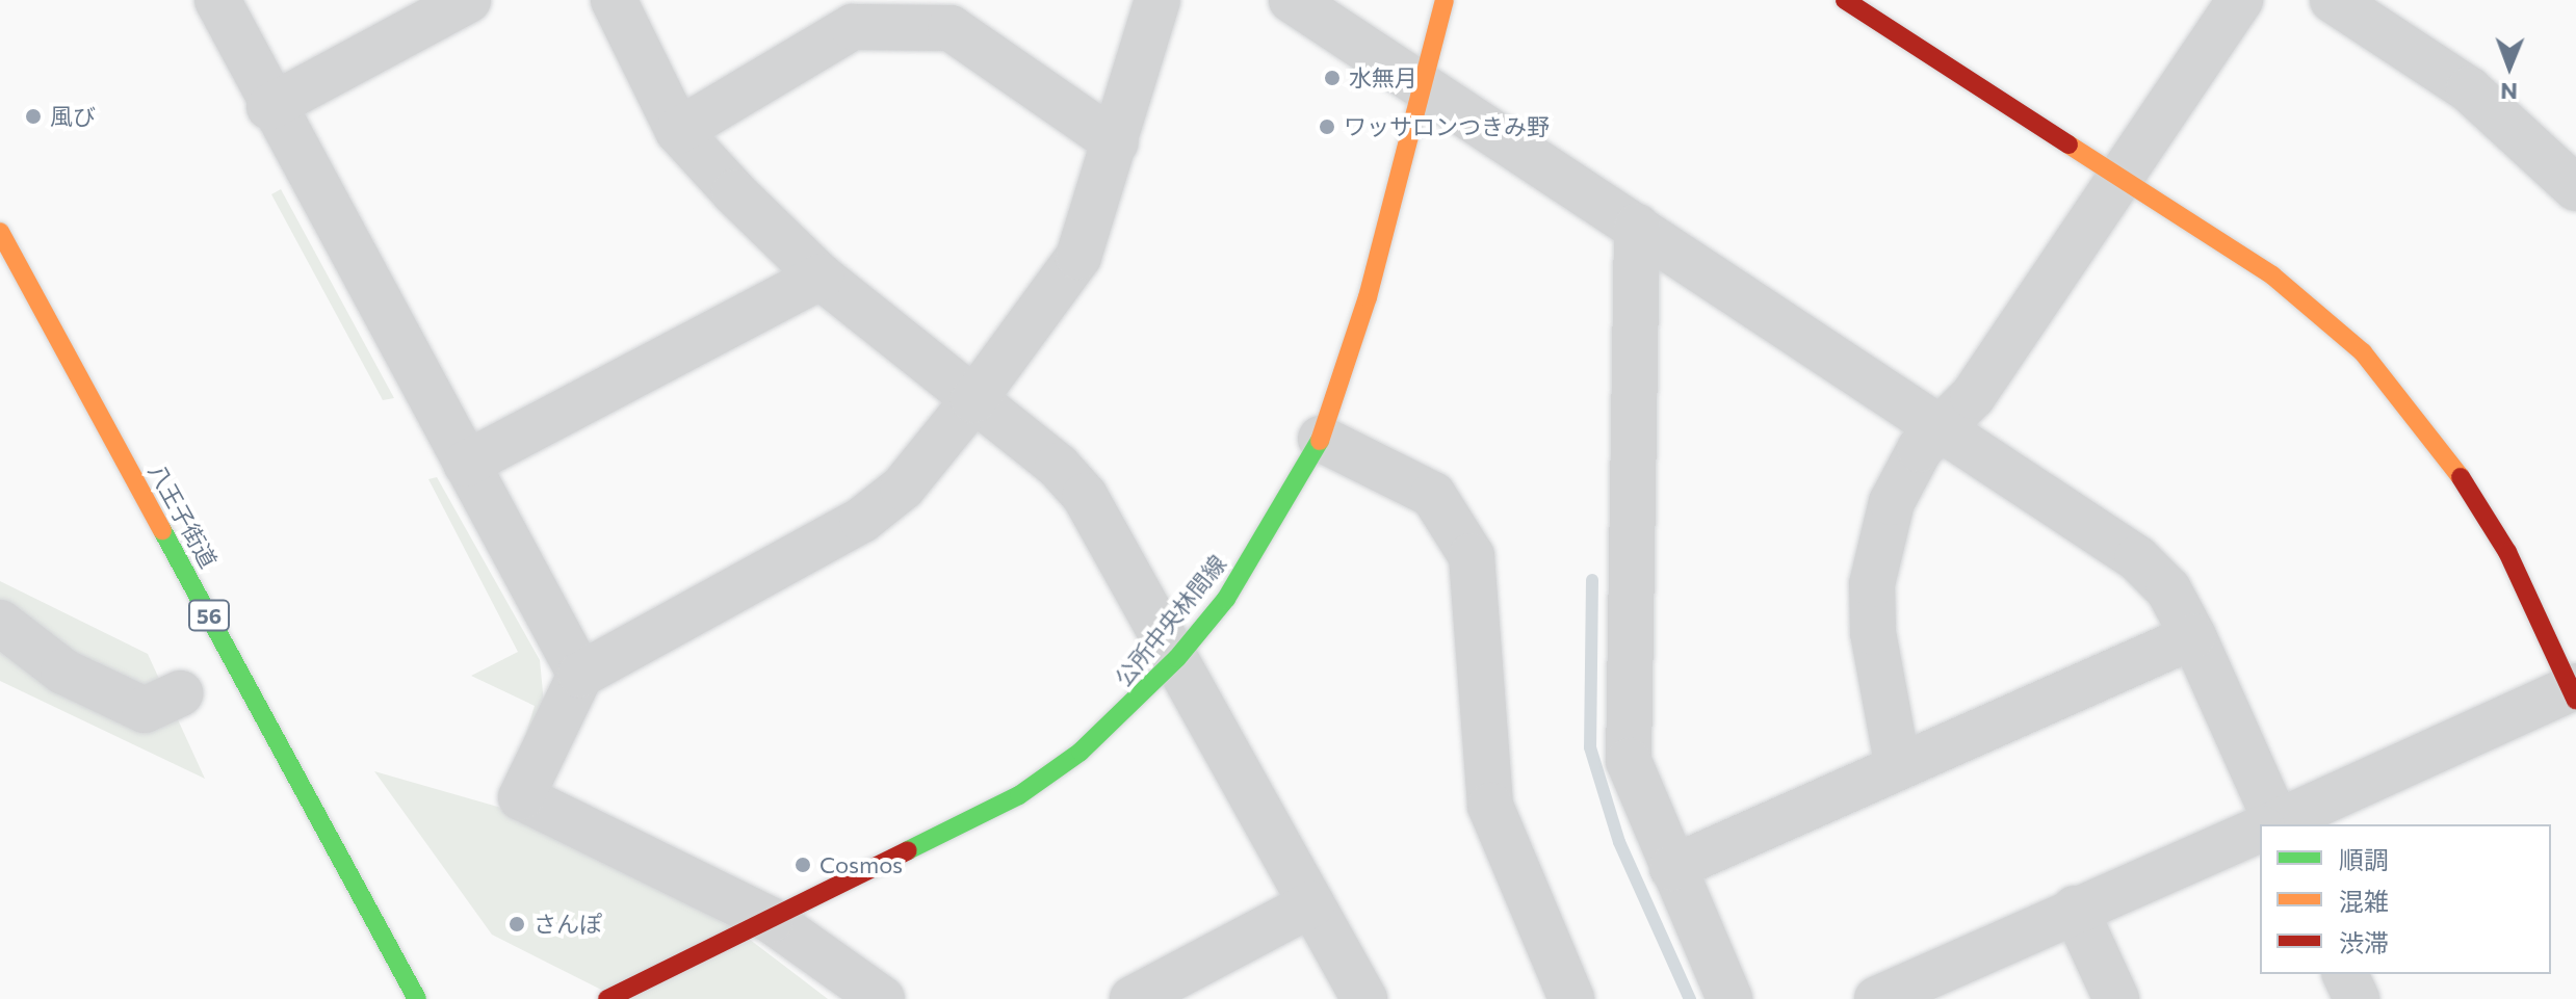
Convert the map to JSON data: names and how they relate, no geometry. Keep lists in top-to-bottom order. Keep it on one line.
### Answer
{"streets":{"street":["八王子街道","56","公所中央林間線"]},"places":["水無月","風び","ワッサロンつきみ野","Cosmos","さんぽ"],"legend":["順調","混雑","渋滞"],"north":"bottom"}
